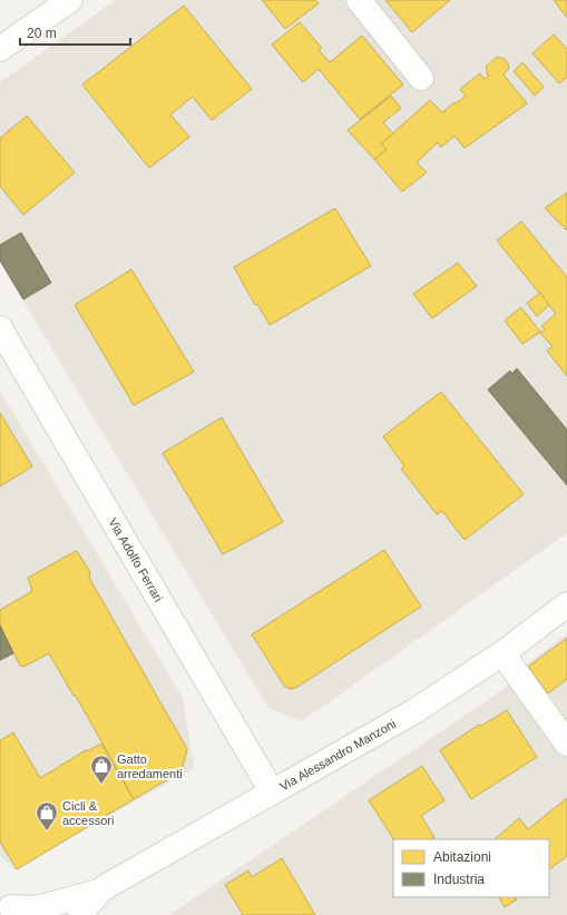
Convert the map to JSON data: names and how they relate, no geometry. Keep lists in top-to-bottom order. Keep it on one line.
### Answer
{"streets":{"street":["Via Adolfo Ferrari","Via Alessandro Manzoni"]},"crossings":[["Via Adolfo Ferrari","Via Alessandro Manzoni"]],"places":{"shop":["Gatto arredamenti","Cicli & accessori"]},"legend":["Abitazioni","Industria"],"scale_bar":"20 m"}
